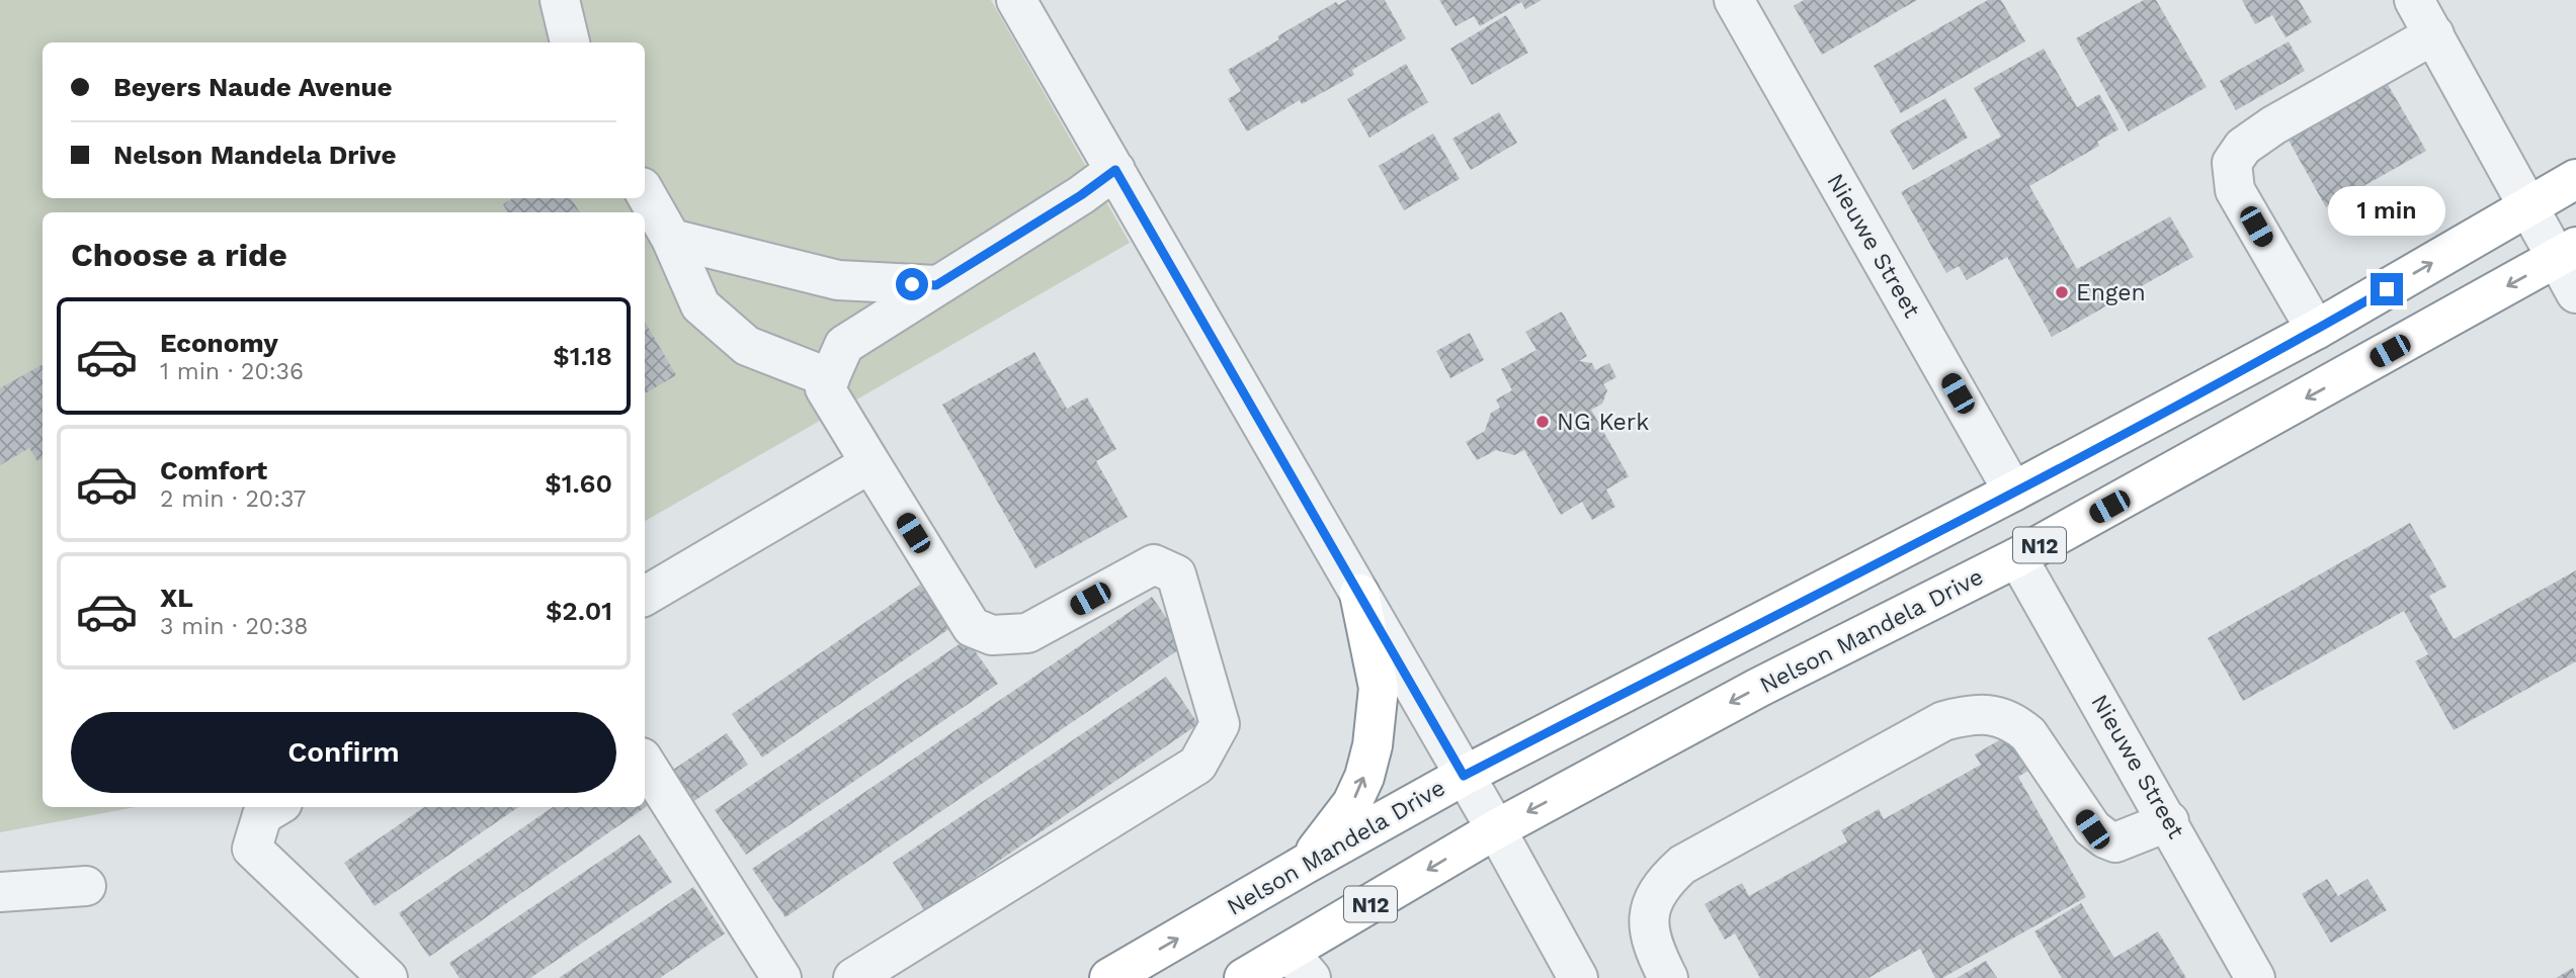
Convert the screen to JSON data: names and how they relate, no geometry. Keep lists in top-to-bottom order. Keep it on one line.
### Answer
{"streets":{"highway":["N12","Nelson Mandela Drive"],"street":["Nieuwe Street"]},"crossings":[["Nieuwe Street","Nelson Mandela Drive"]],"places":["Engen","NG Kerk"],"page":{"banner":["Beyers Naude Avenue","Nelson Mandela Drive"],"bubble":"1 min","heading":"Choose a ride","list":[{"name":"Economy","note":"1 min · 20:36","value":"$1.18"},{"name":"Comfort","note":"2 min · 20:37","value":"$1.60"},{"name":"XL","note":"3 min · 20:38","value":"$2.01"}],"buttons":"Confirm"}}
